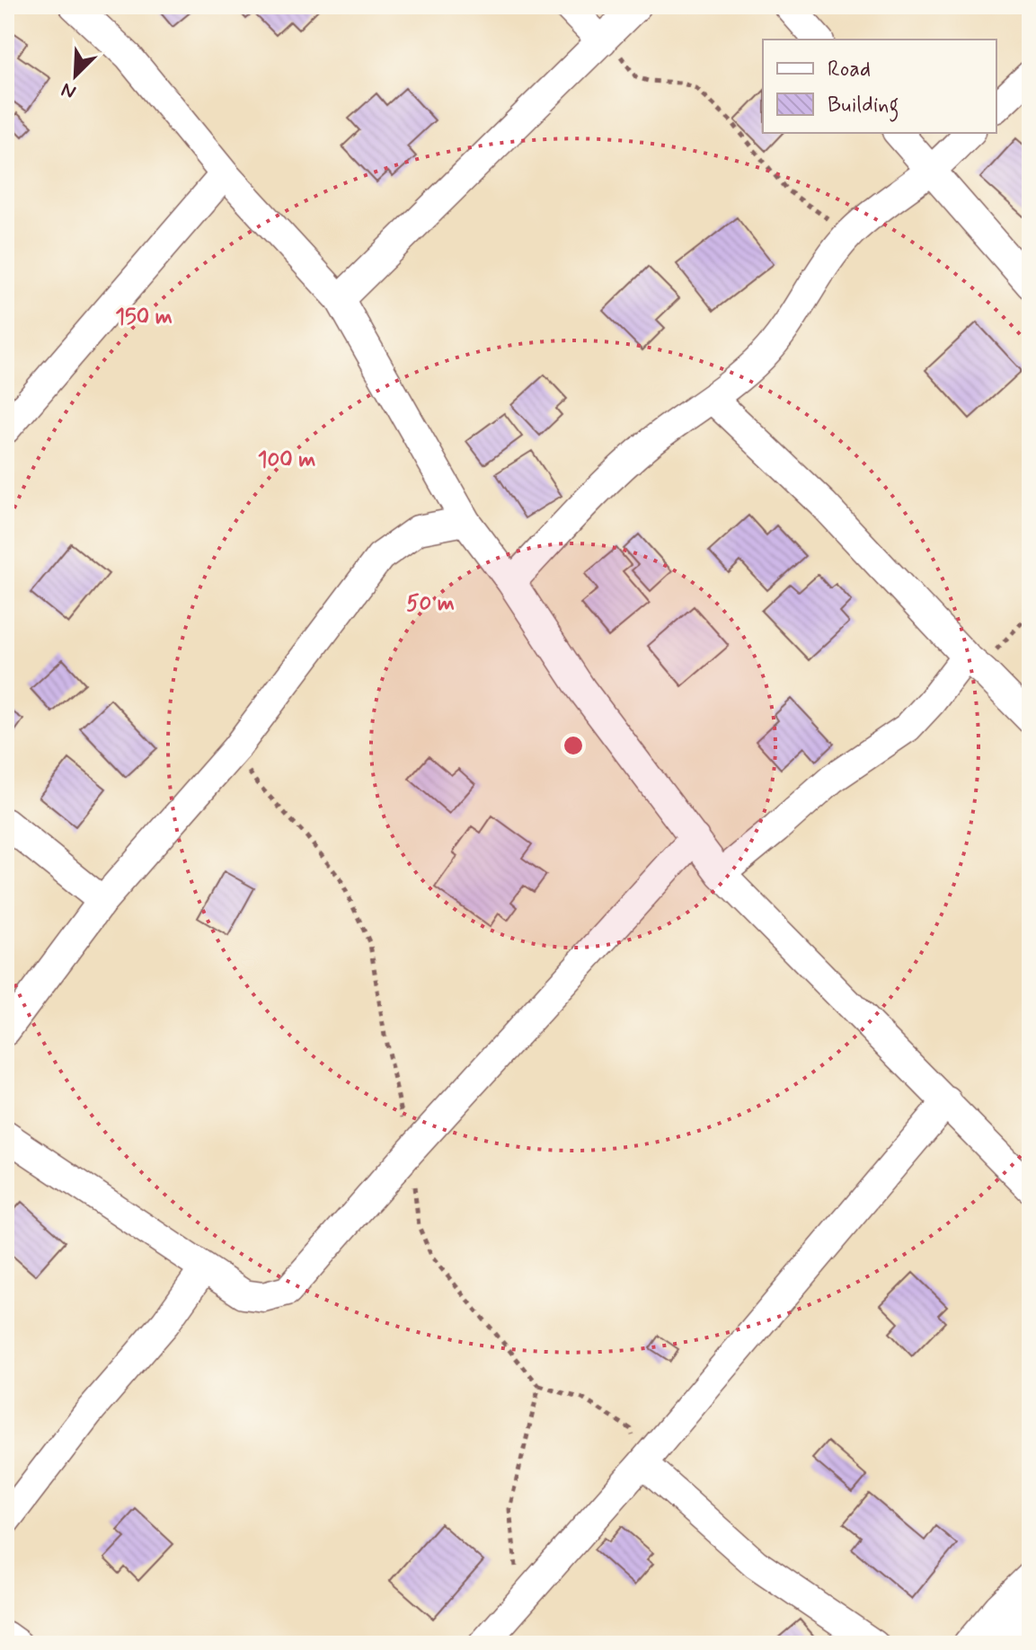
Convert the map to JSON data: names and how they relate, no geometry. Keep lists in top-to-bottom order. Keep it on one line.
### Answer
{"legend":["Road","Building"],"north":"bottom left","rings":["150 m","100 m","50 m"]}
